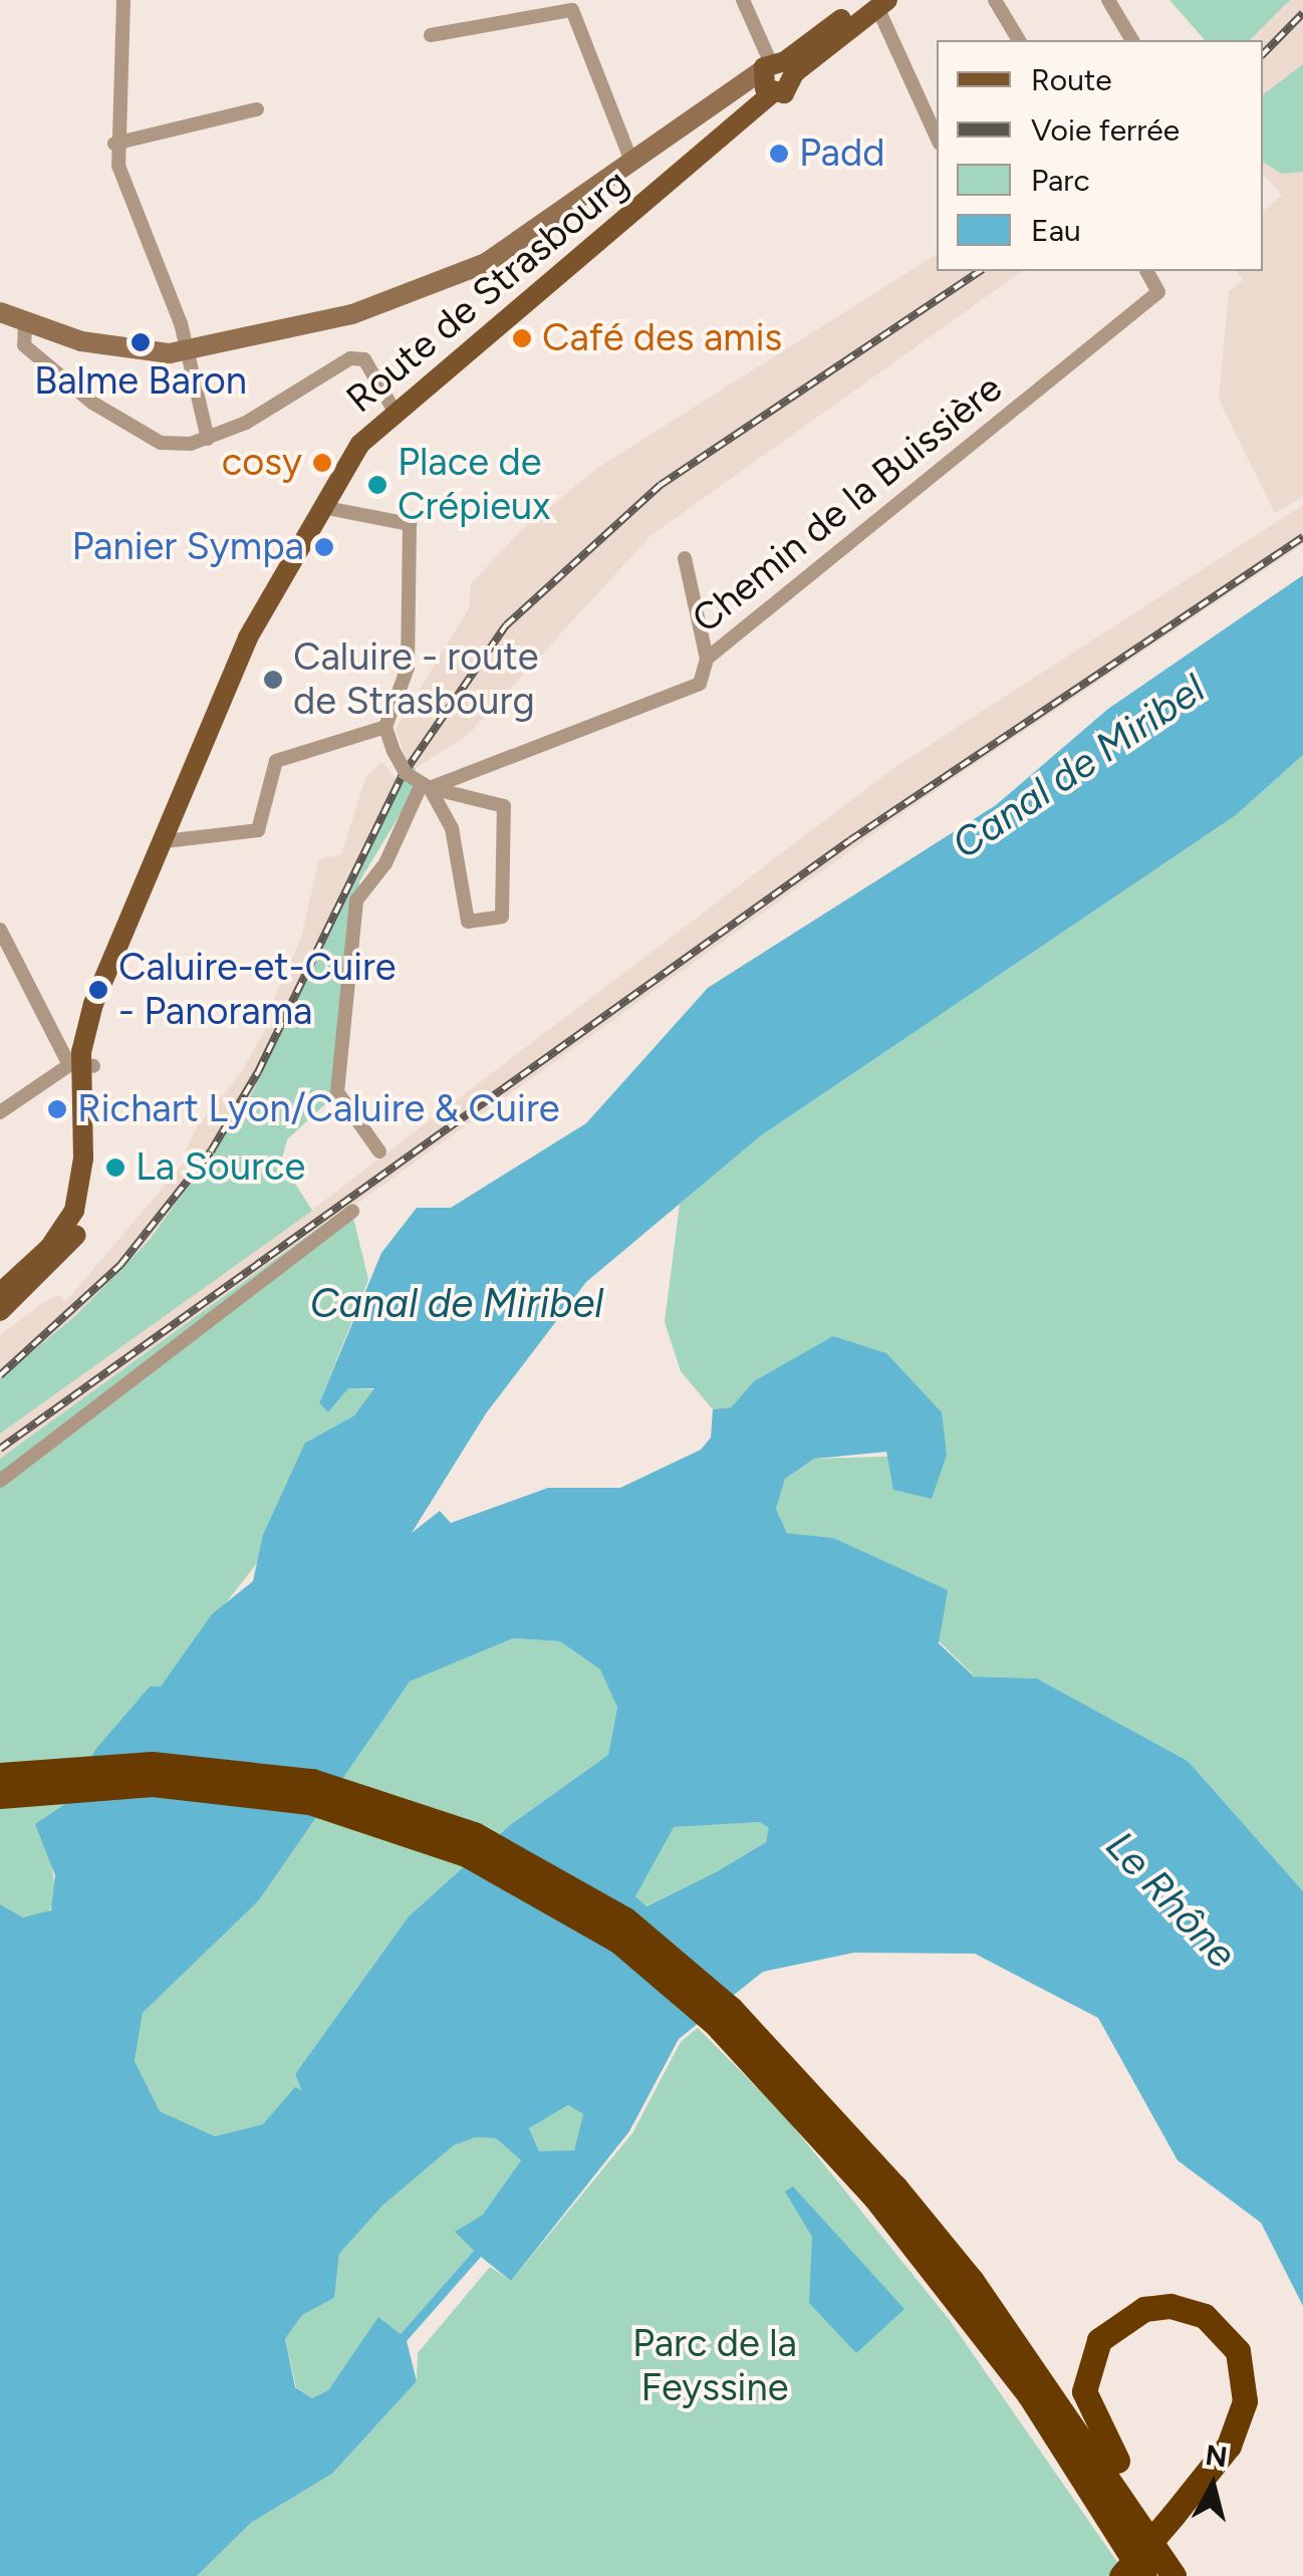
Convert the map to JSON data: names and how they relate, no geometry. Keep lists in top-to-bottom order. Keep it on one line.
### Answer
{"streets":{"main road":["Route de Strasbourg"],"street":["Chemin de la Buissière"]},"water":["Canal de Miribel","Le Rhône"],"parks":["Parc de la Feyssine"],"places":["Padd","Café des amis","Balme Baron","cosy","Place de Crépieux","Panier Sympa","Caluire - route de Strasbourg","Caluire-et-Cuire - Panorama","Richart Lyon/Caluire & Cuire","La Source"],"legend":["Route","Voie ferrée","Parc","Eau"],"north":"top"}
